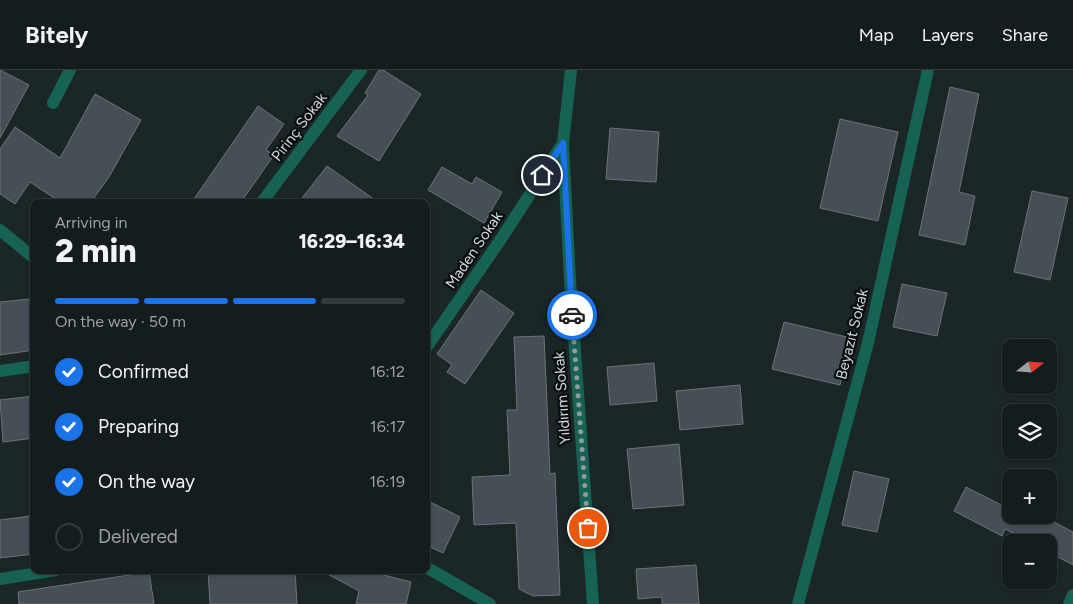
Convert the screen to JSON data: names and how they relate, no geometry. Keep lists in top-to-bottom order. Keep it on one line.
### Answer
{"streets":{"street":["Pirinç Sokak","Maden Sokak","Beyazıt Sokak","Yıldırım Sokak"]},"crossings":[["Maden Sokak","Yıldırım Sokak"]],"north":"right","page":{"header":"Bitely","nav":["Map","Layers","Share"],"heading":["2 min","Arriving in","16:29–16:34"],"bar":"On the way · 50 m","map_buttons":["+","−"],"list":[["Confirmed","16:12"],["Preparing","16:17"],["On the way","16:19"],"Delivered"]}}
